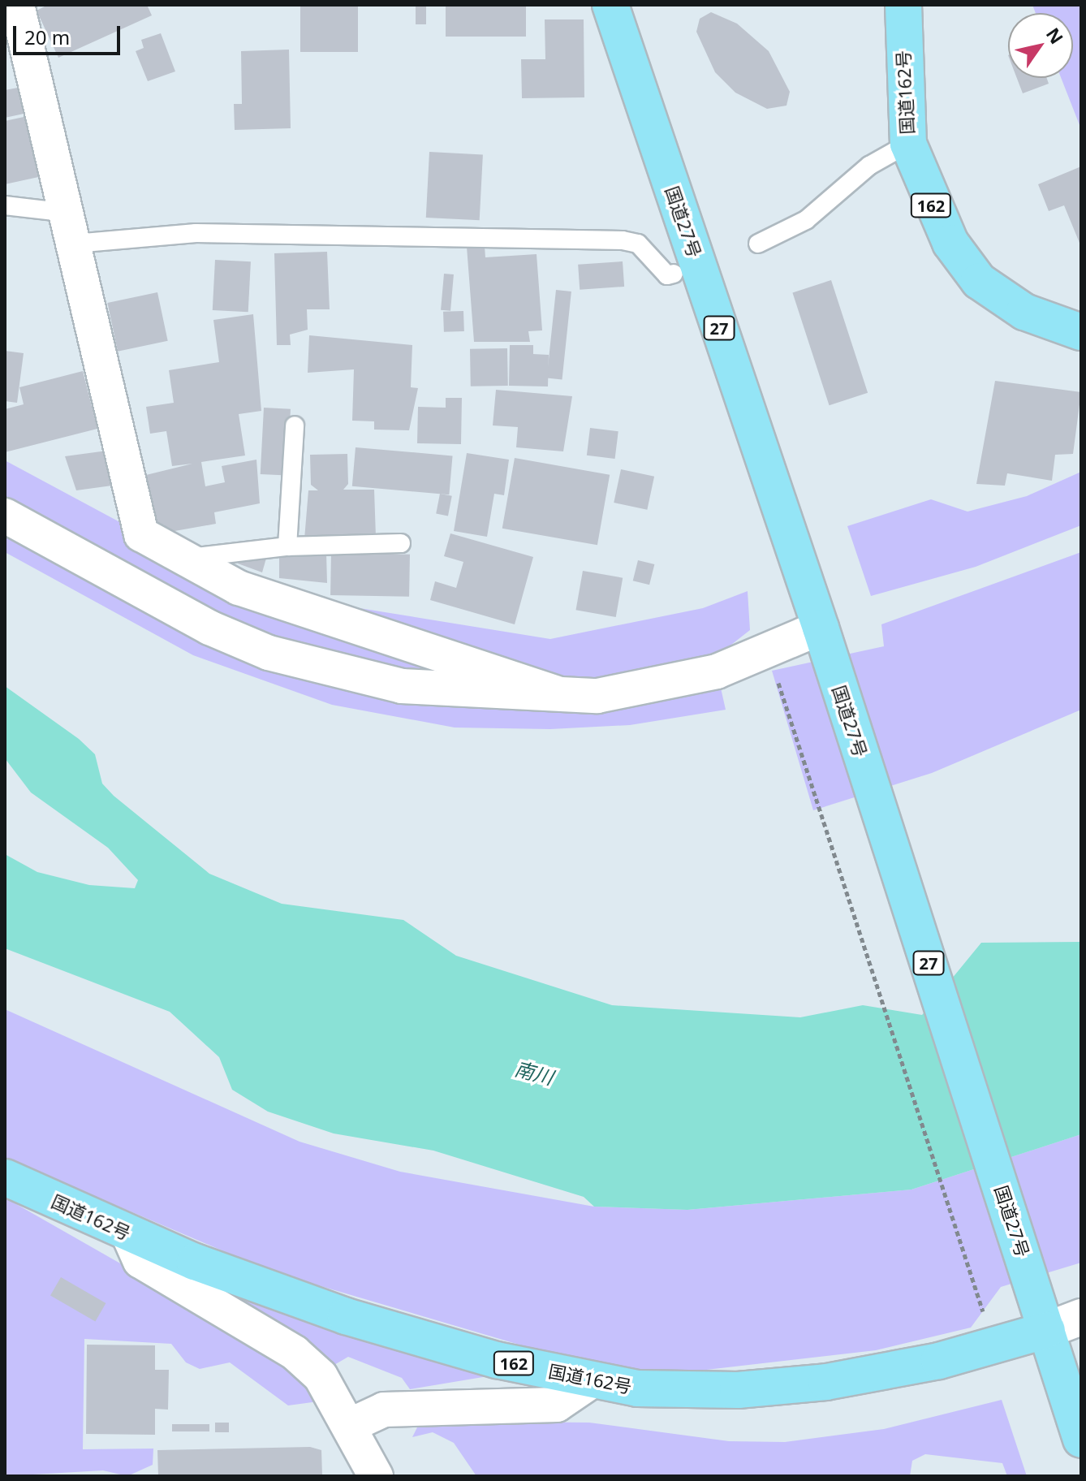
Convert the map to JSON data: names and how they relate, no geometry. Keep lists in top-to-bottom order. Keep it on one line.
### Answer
{"streets":{"highway":["国道162号","162","国道27号","27"]},"crossings":[["国道162号","国道27号"]],"water":["南川"],"scale_bar":"20 m","north":"top right"}
